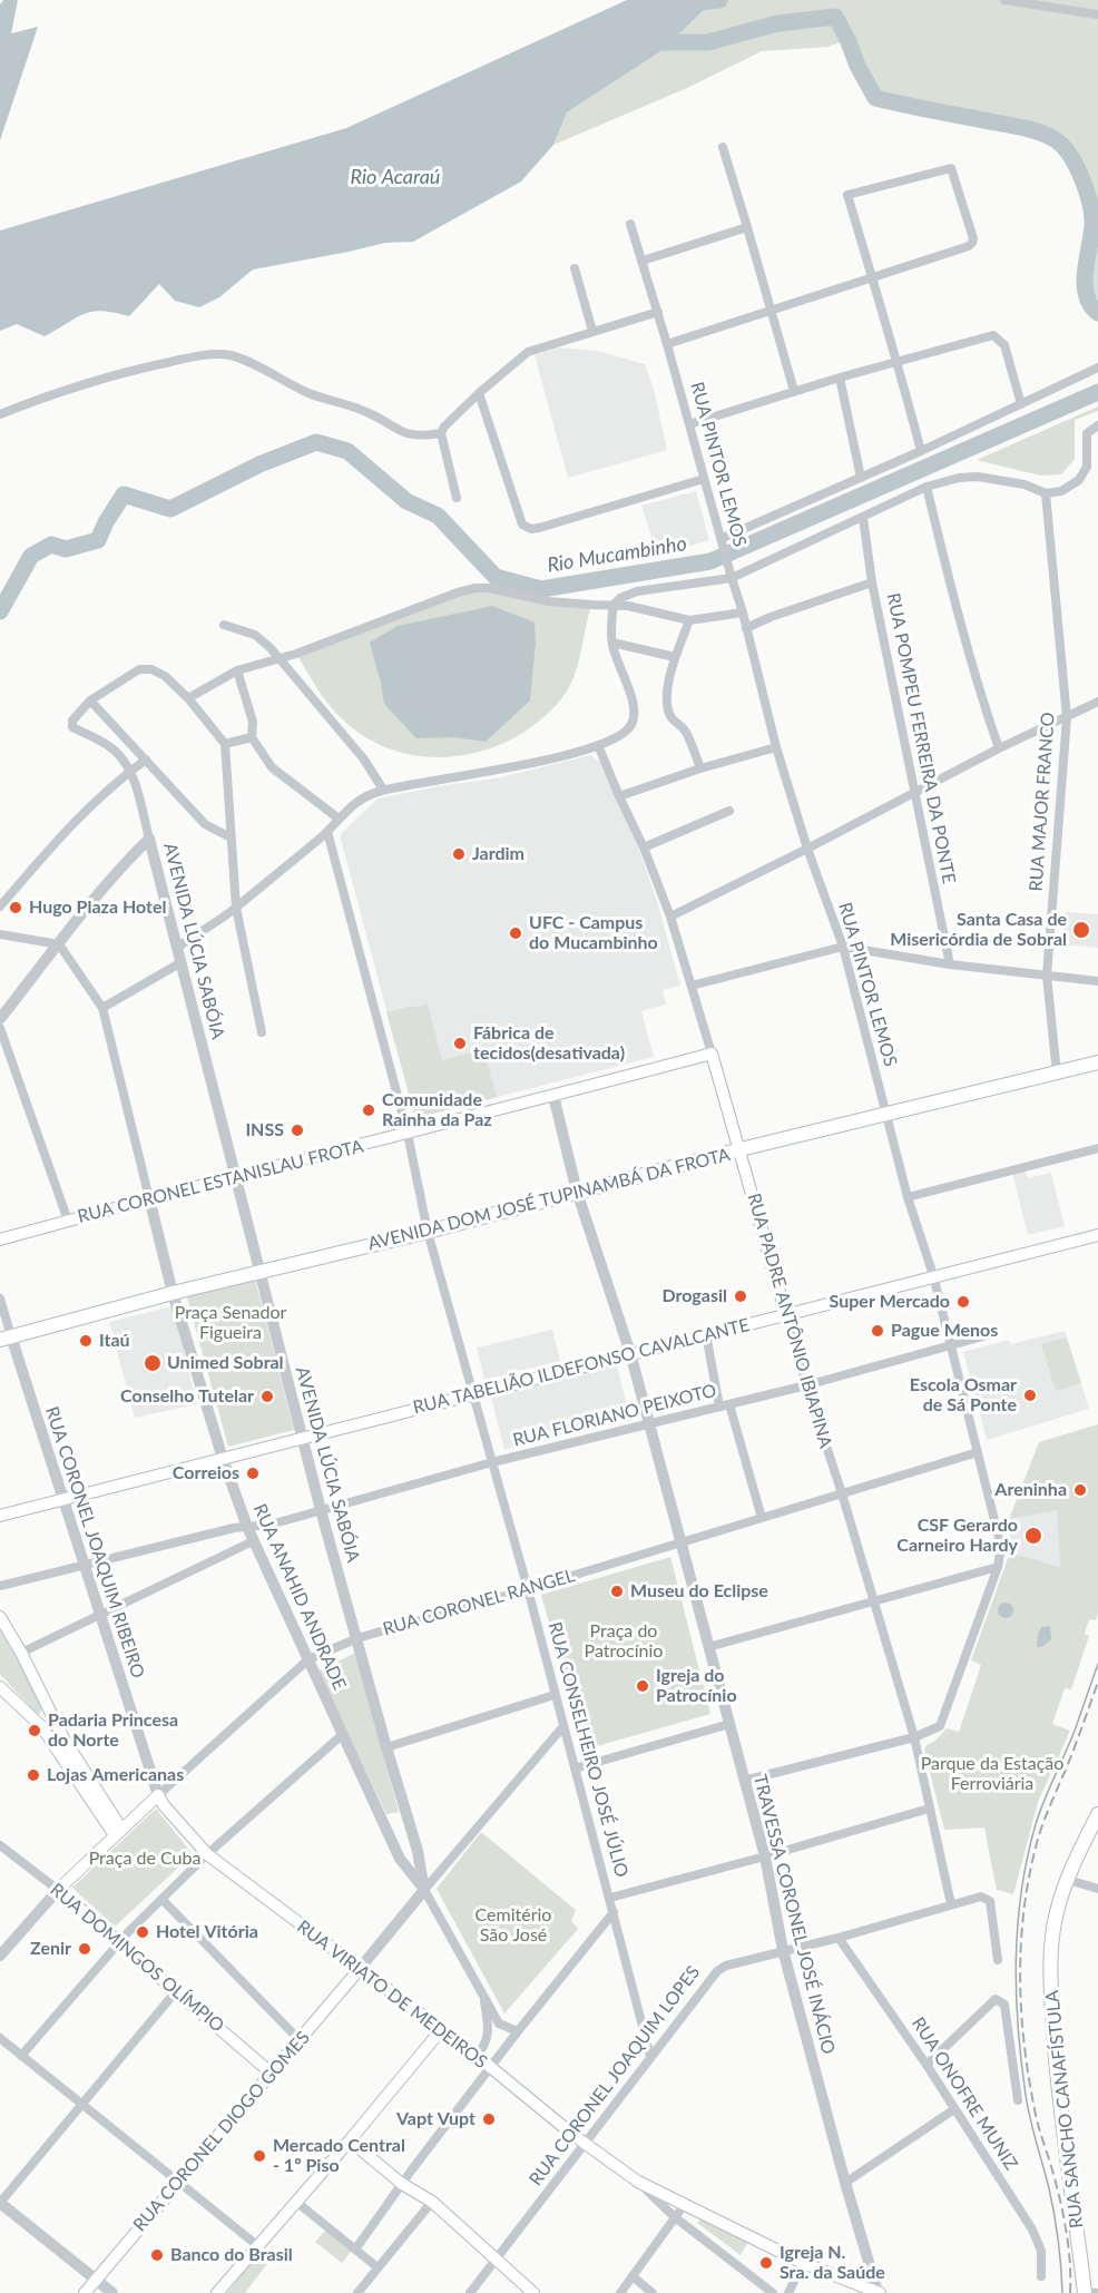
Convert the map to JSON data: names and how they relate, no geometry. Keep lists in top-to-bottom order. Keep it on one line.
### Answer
{"streets":{"main road":["RUA CORONEL ESTANISLAU FROTA","AVENIDA DOM JOSÉ TUPINAMBÁ DA FROTA","RUA PADRE ANTÔNIO IBIAPINA","RUA TABELIÃO ILDEFONSO CAVALCANTE","RUA CORONEL RANGEL","RUA DOMINGOS OLÍMPIO","RUA VIRIATO DE MEDEIROS","RUA SANCHO CANAFÍSTULA","RUA CORONEL DIOGO GOMES"],"street":["RUA PINTOR LEMOS","RUA POMPEU FERREIRA DA PONTE","RUA MAJOR FRANCO","AVENIDA LÚCIA SABÓIA","RUA FLORIANO PEIXOTO","RUA CORONEL JOAQUIM RIBEIRO","RUA ANAHID ANDRADE","RUA CONSELHEIRO JOSÉ JÚLIO","TRAVESSA CORONEL JOSÉ INÁCIO","RUA CORONEL JOAQUIM LOPES","RUA ONOFRE MUNIZ"]},"crossings":[["RUA PINTOR LEMOS","AVENIDA DOM JOSÉ TUPINAMBÁ DA FROTA"],["RUA PINTOR LEMOS","RUA PADRE ANTÔNIO IBIAPINA"],["RUA PINTOR LEMOS","RUA TABELIÃO ILDEFONSO CAVALCANTE"],["RUA PINTOR LEMOS","RUA FLORIANO PEIXOTO"],["RUA PINTOR LEMOS","RUA CORONEL RANGEL"],["RUA PINTOR LEMOS","TRAVESSA CORONEL JOSÉ INÁCIO"],["RUA MAJOR FRANCO","AVENIDA DOM JOSÉ TUPINAMBÁ DA FROTA"],["AVENIDA LÚCIA SABÓIA","RUA CORONEL ESTANISLAU FROTA"],["AVENIDA LÚCIA SABÓIA","AVENIDA DOM JOSÉ TUPINAMBÁ DA FROTA"],["AVENIDA LÚCIA SABÓIA","RUA TABELIÃO ILDEFONSO CAVALCANTE"],["AVENIDA LÚCIA SABÓIA","RUA FLORIANO PEIXOTO"],["AVENIDA LÚCIA SABÓIA","RUA ANAHID ANDRADE"],["AVENIDA LÚCIA SABÓIA","RUA CORONEL RANGEL"],["AVENIDA LÚCIA SABÓIA","RUA VIRIATO DE MEDEIROS"],["RUA CORONEL ESTANISLAU FROTA","RUA PADRE ANTÔNIO IBIAPINA"],["RUA CORONEL ESTANISLAU FROTA","RUA ANAHID ANDRADE"],["RUA CORONEL ESTANISLAU FROTA","RUA CONSELHEIRO JOSÉ JÚLIO"],["RUA CORONEL ESTANISLAU FROTA","TRAVESSA CORONEL JOSÉ INÁCIO"],["AVENIDA DOM JOSÉ TUPINAMBÁ DA FROTA","RUA PADRE ANTÔNIO IBIAPINA"],["AVENIDA DOM JOSÉ TUPINAMBÁ DA FROTA","RUA CORONEL JOAQUIM RIBEIRO"],["AVENIDA DOM JOSÉ TUPINAMBÁ DA FROTA","RUA ANAHID ANDRADE"],["AVENIDA DOM JOSÉ TUPINAMBÁ DA FROTA","RUA CONSELHEIRO JOSÉ JÚLIO"],["AVENIDA DOM JOSÉ TUPINAMBÁ DA FROTA","TRAVESSA CORONEL JOSÉ INÁCIO"],["RUA PADRE ANTÔNIO IBIAPINA","RUA TABELIÃO ILDEFONSO CAVALCANTE"],["RUA PADRE ANTÔNIO IBIAPINA","RUA FLORIANO PEIXOTO"],["RUA PADRE ANTÔNIO IBIAPINA","RUA CORONEL RANGEL"],["RUA PADRE ANTÔNIO IBIAPINA","RUA CORONEL JOAQUIM LOPES"],["RUA TABELIÃO ILDEFONSO CAVALCANTE","RUA CORONEL JOAQUIM RIBEIRO"],["RUA TABELIÃO ILDEFONSO CAVALCANTE","RUA ANAHID ANDRADE"],["RUA TABELIÃO ILDEFONSO CAVALCANTE","RUA CONSELHEIRO JOSÉ JÚLIO"],["RUA TABELIÃO ILDEFONSO CAVALCANTE","TRAVESSA CORONEL JOSÉ INÁCIO"],["RUA FLORIANO PEIXOTO","RUA CORONEL JOAQUIM RIBEIRO"],["RUA FLORIANO PEIXOTO","RUA ANAHID ANDRADE"],["RUA FLORIANO PEIXOTO","RUA CONSELHEIRO JOSÉ JÚLIO"],["RUA FLORIANO PEIXOTO","TRAVESSA CORONEL JOSÉ INÁCIO"],["RUA CORONEL JOAQUIM RIBEIRO","RUA CORONEL RANGEL"],["RUA CORONEL JOAQUIM RIBEIRO","RUA VIRIATO DE MEDEIROS"],["RUA ANAHID ANDRADE","RUA CORONEL RANGEL"],["RUA CORONEL RANGEL","RUA CONSELHEIRO JOSÉ JÚLIO"],["RUA CORONEL RANGEL","TRAVESSA CORONEL JOSÉ INÁCIO"],["RUA CORONEL RANGEL","RUA DOMINGOS OLÍMPIO"],["RUA CORONEL RANGEL","RUA VIRIATO DE MEDEIROS"],["RUA CONSELHEIRO JOSÉ JÚLIO","RUA CORONEL JOAQUIM LOPES"],["TRAVESSA CORONEL JOSÉ INÁCIO","RUA VIRIATO DE MEDEIROS"],["TRAVESSA CORONEL JOSÉ INÁCIO","RUA CORONEL JOAQUIM LOPES"],["RUA DOMINGOS OLÍMPIO","RUA CORONEL DIOGO GOMES"],["RUA VIRIATO DE MEDEIROS","RUA CORONEL JOAQUIM LOPES"],["RUA VIRIATO DE MEDEIROS","RUA CORONEL DIOGO GOMES"],["RUA CORONEL JOAQUIM LOPES","RUA ONOFRE MUNIZ"]],"water":["Rio Acaraú","Rio Mucambinho"],"parks":["Praça Senador Figueira","Praça do Patrocínio","Parque da Estação Ferroviária","Praça de Cuba","Cemitério São José"],"places":["Jardim","Hugo Plaza Hotel","Santa Casa de Misericórdia de Sobral","UFC - Campus do Mucambinho","Fábrica de tecidos(desativada)","Comunidade Rainha da Paz","INSS","Drogasil","Super Mercado","Pague Menos","Itaú","Unimed Sobral","Escola Osmar de Sá Ponte","Conselho Tutelar","Correios","Areninha","CSF Gerardo Carneiro Hardy","Museu do Eclipse","Igreja do Patrocínio","Padaria Princesa do Norte","Lojas Americanas","Hotel Vitória","Zenir","Vapt Vupt","Mercado Central - 1º Piso","Banco do Brasil","Igreja N. Sra. da Saúde"]}
